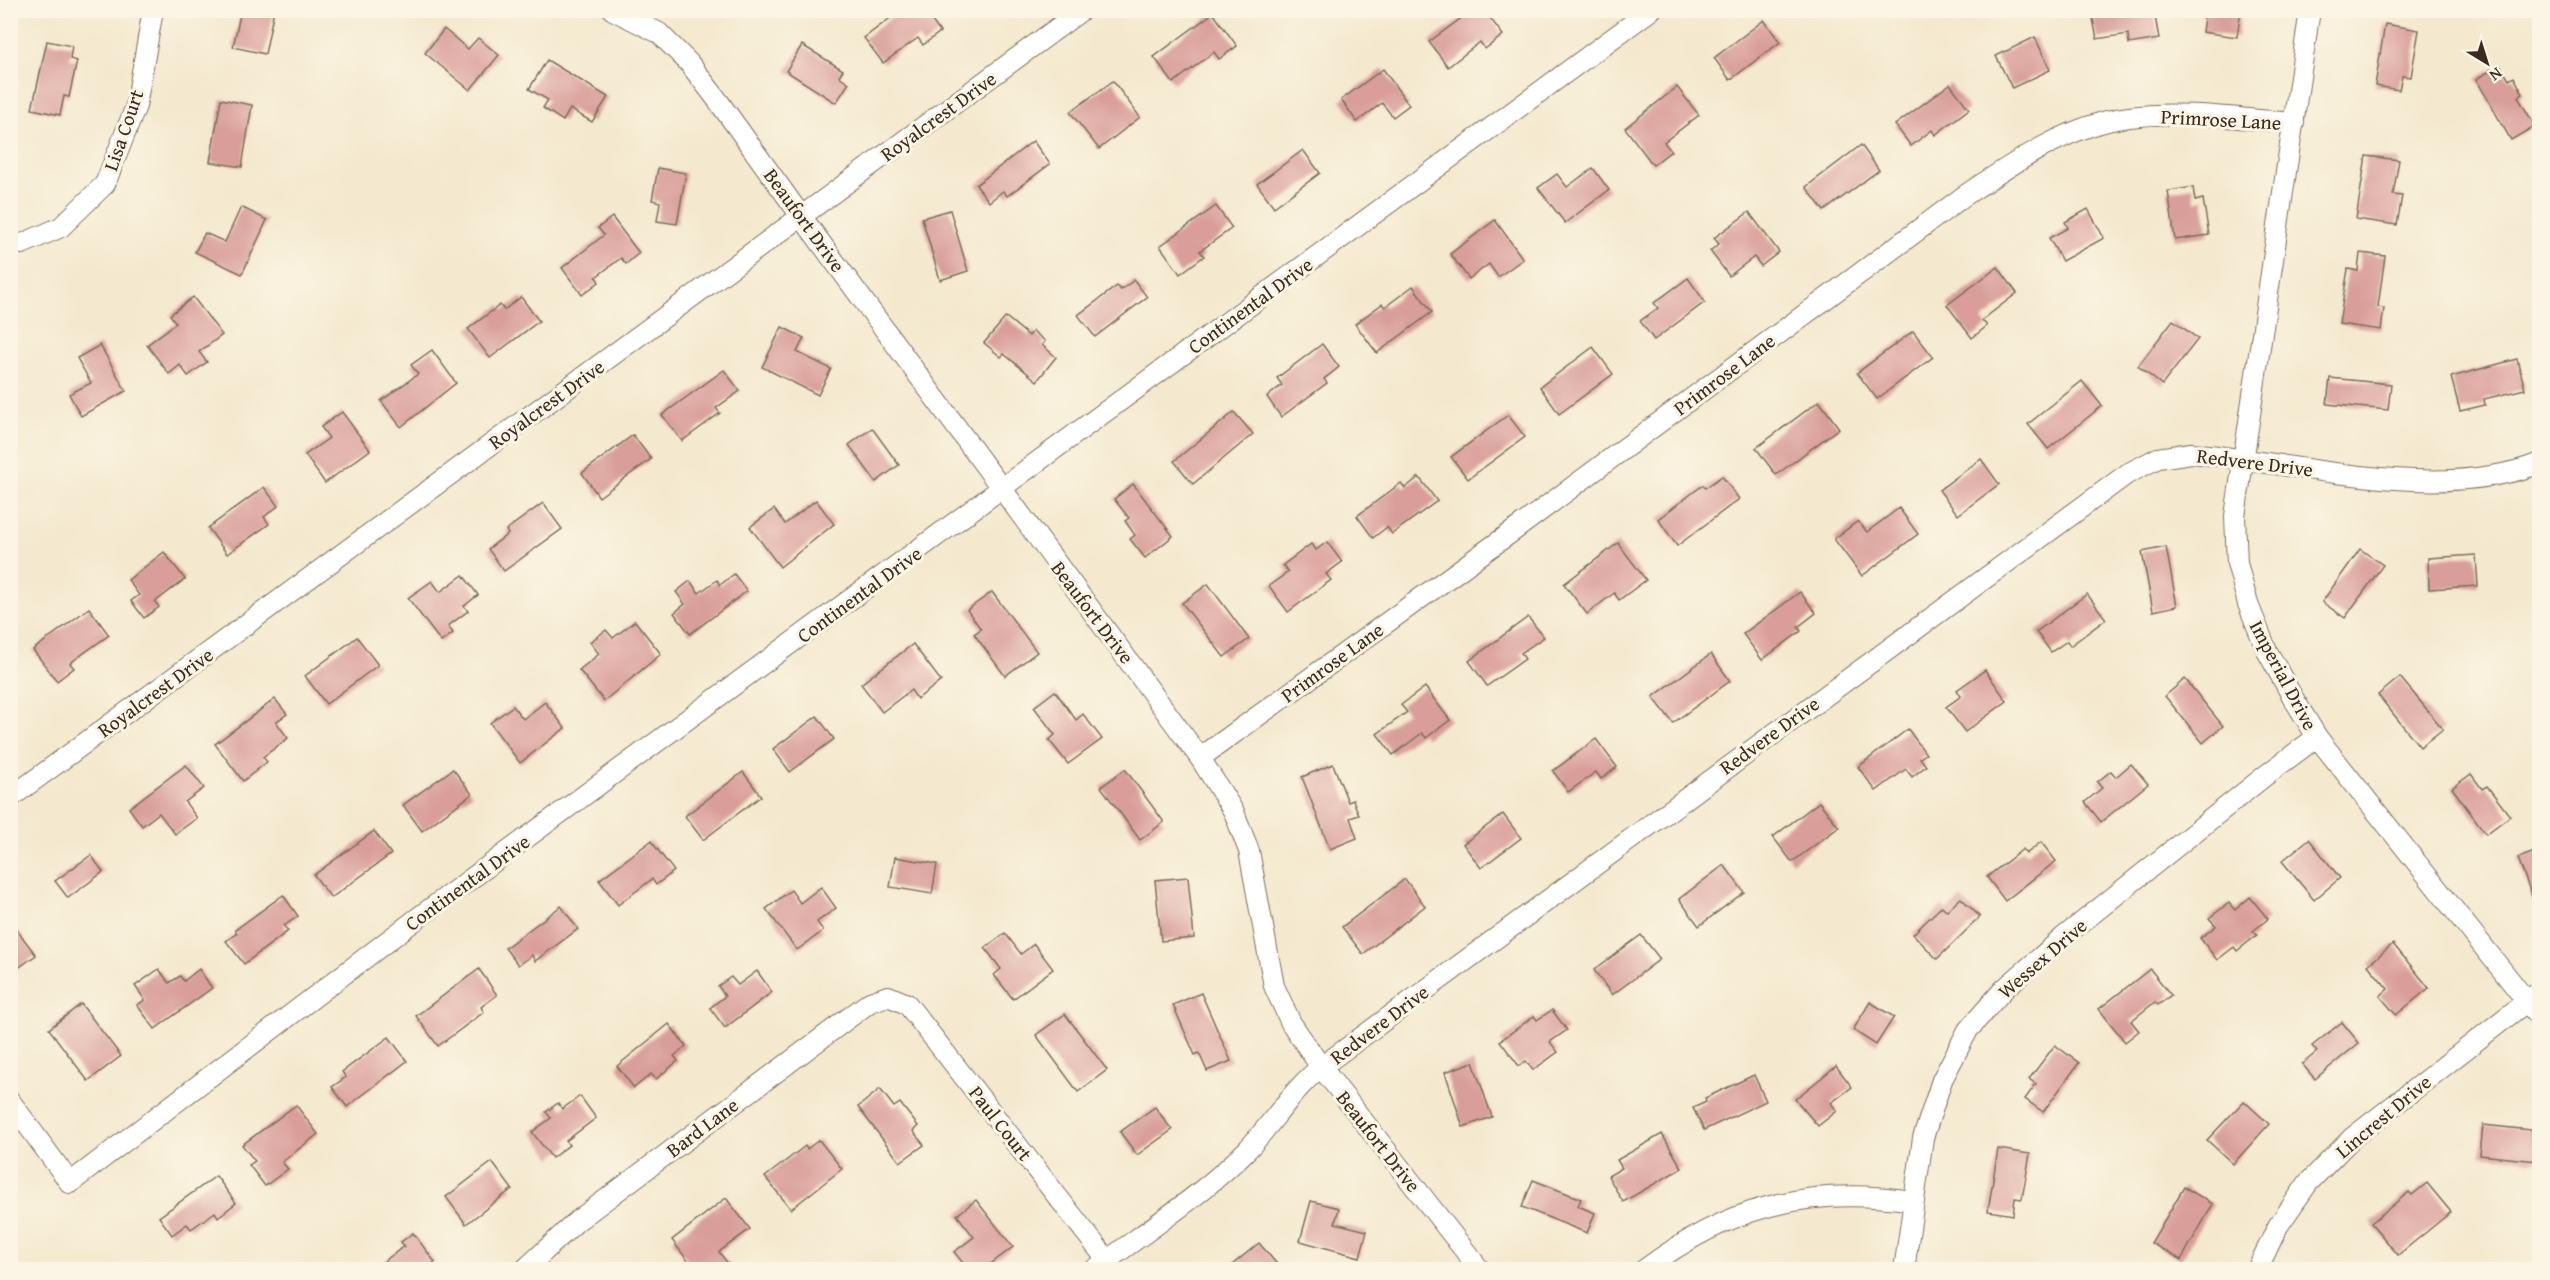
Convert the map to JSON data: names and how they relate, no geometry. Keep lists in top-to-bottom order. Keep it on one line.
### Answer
{"streets":{"street":["Royalcrest Drive","Primrose Lane","Lisa Court","Beaufort Drive","Continental Drive","Redvere Drive","Imperial Drive","Wessex Drive","Lincrest Drive","Paul Court","Bard Lane"]},"crossings":[["Royalcrest Drive","Beaufort Drive"],["Primrose Lane","Beaufort Drive"],["Primrose Lane","Imperial Drive"],["Beaufort Drive","Continental Drive"],["Beaufort Drive","Redvere Drive"],["Redvere Drive","Imperial Drive"],["Redvere Drive","Paul Court"],["Imperial Drive","Wessex Drive"],["Imperial Drive","Lincrest Drive"],["Paul Court","Bard Lane"]],"north":"bottom right"}
